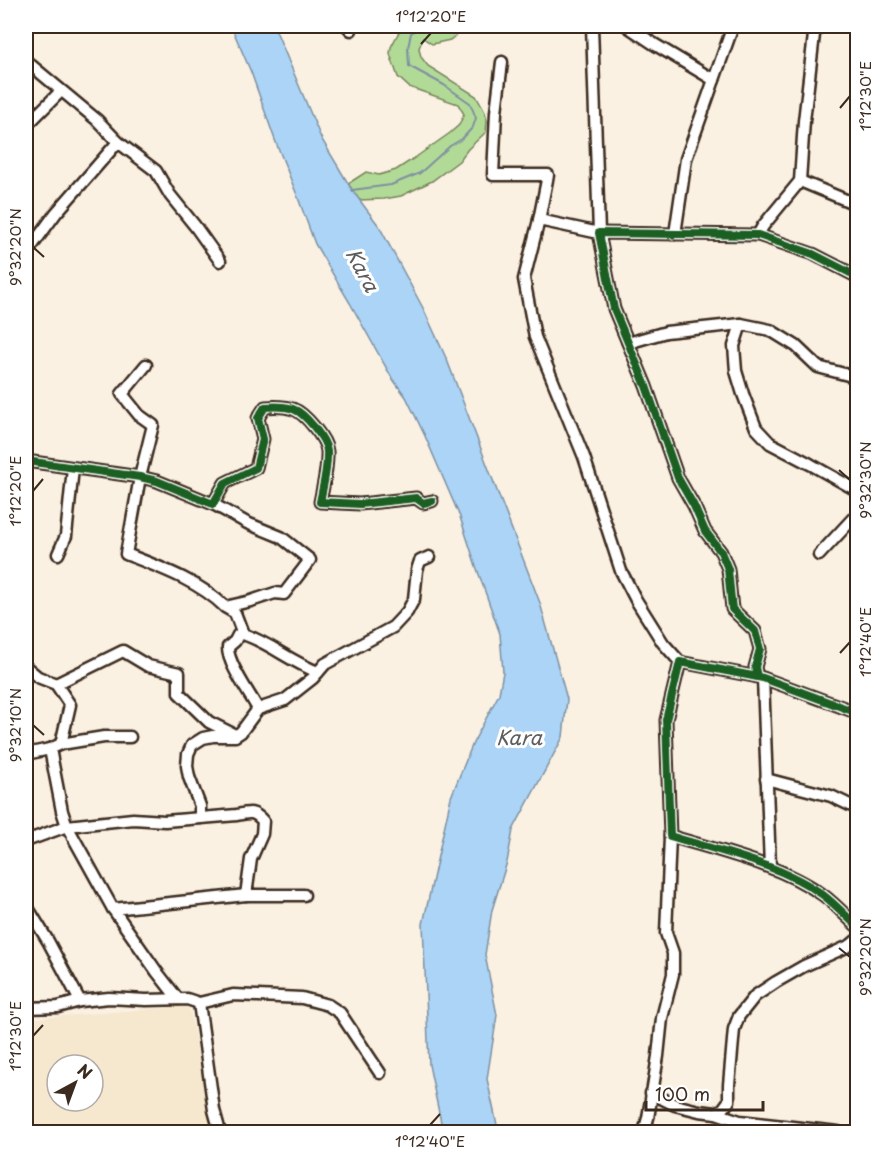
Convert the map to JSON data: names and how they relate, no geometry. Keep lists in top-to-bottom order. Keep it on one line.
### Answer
{"water":["Kara"],"scale_bar":"100 m","north":"top right","coordinates":["1°12'20\"E","1°12'30\"E","9°32'20\"N","9°32'30\"N","1°12'40\"E","9°32'10\"N"]}
